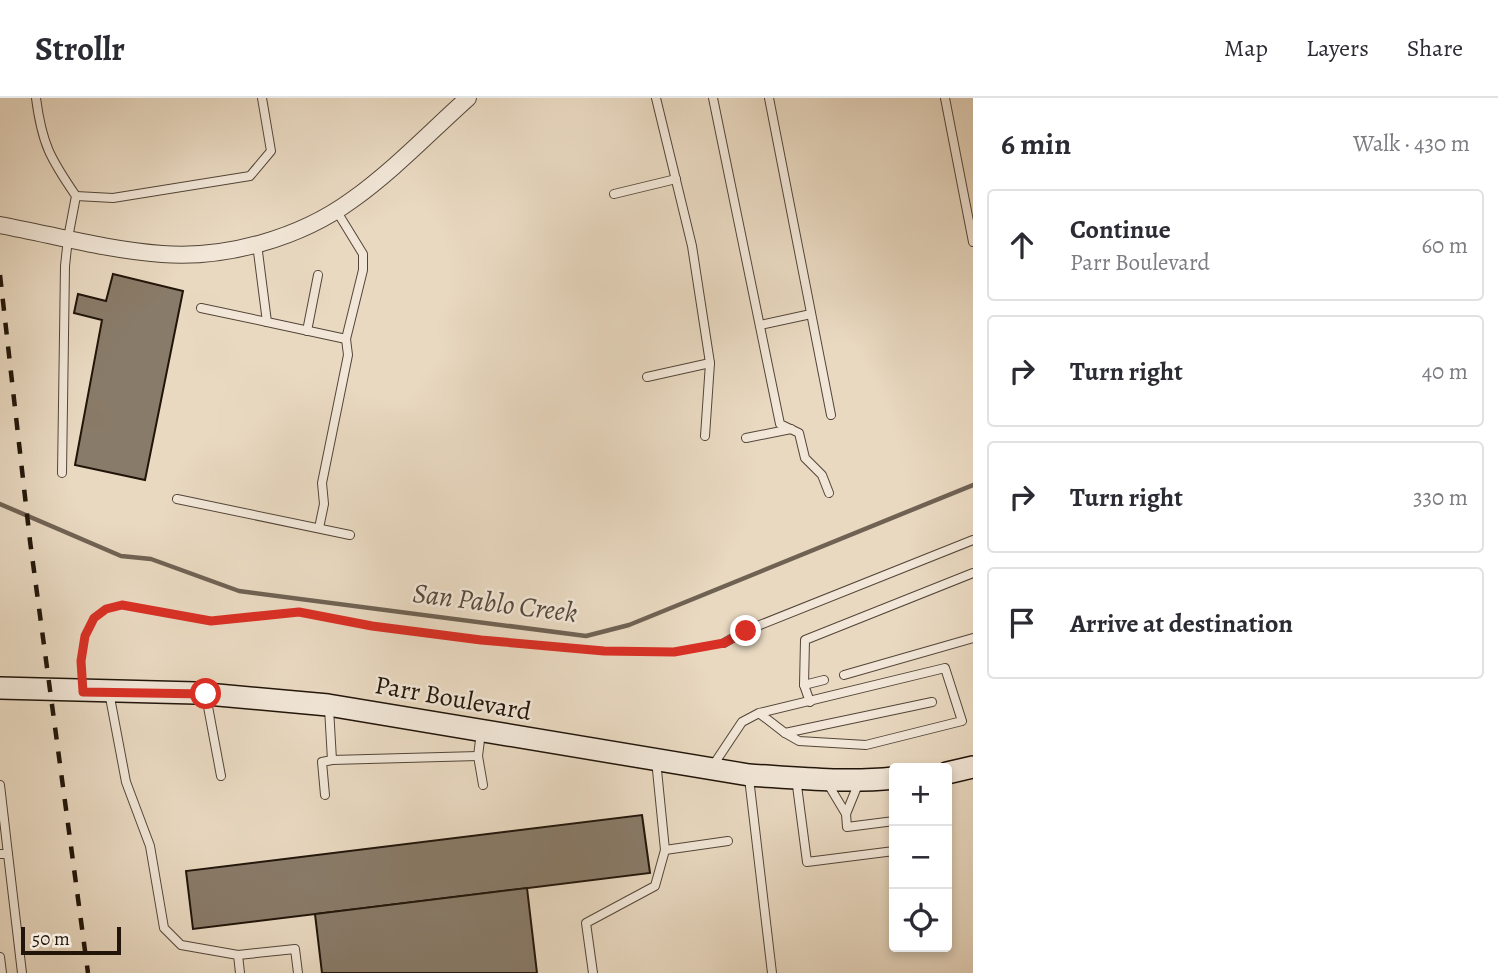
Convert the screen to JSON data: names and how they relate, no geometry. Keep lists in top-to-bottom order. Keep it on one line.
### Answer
{"streets":{"street":["Parr Boulevard"]},"water":["San Pablo Creek"],"scale_bar":"50 m","page":{"header":"Strollr","nav":["Map","Layers","Share"],"heading":["6 min","Walk · 430 m"],"list":[["Continue","Parr Boulevard","60 m"],["Turn right","40 m"],["Turn right","330 m"],"Arrive at destination"],"map_buttons":["+","−"],"scale":"50 m"}}
